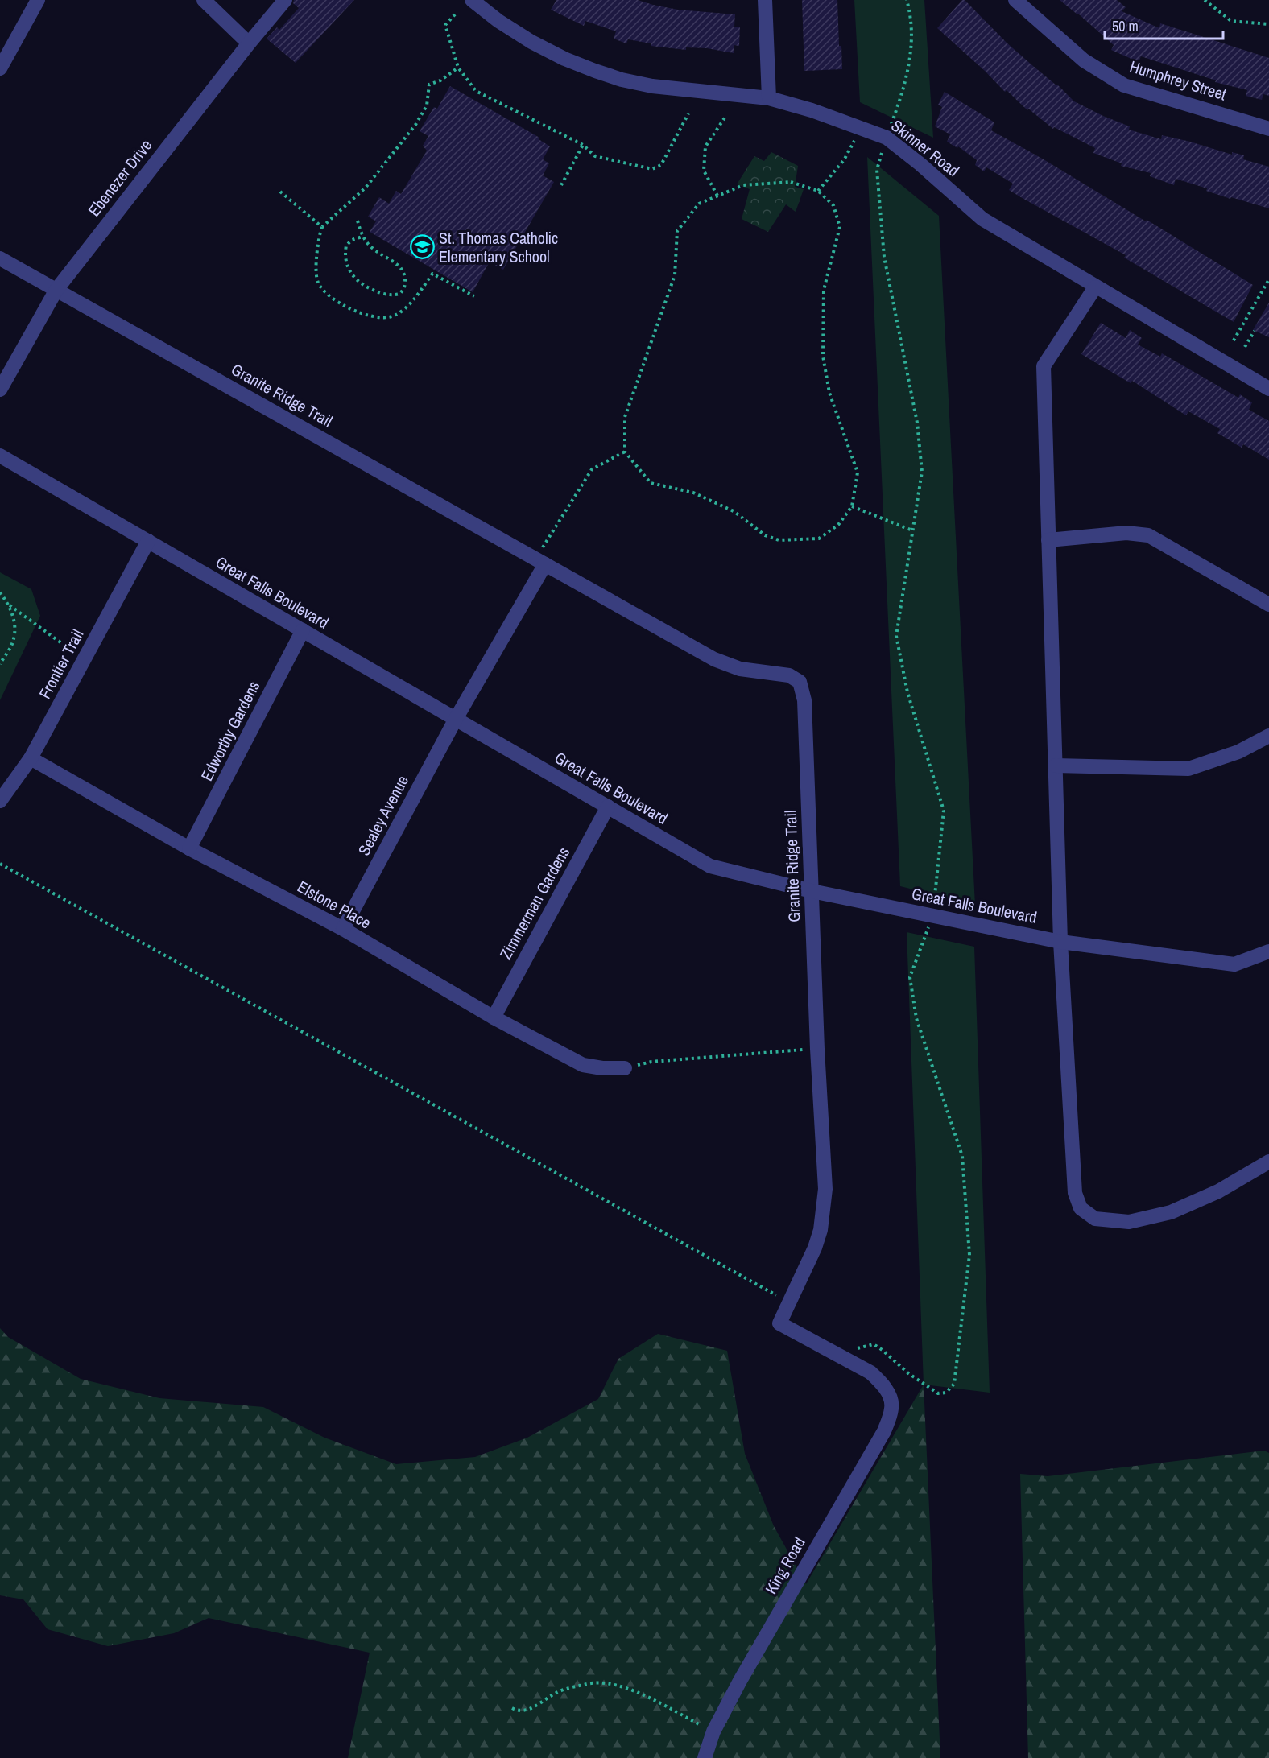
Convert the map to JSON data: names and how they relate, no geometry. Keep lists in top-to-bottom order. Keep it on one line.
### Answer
{"streets":{"street":["Humphrey Street","Skinner Road","Ebenezer Drive","Granite Ridge Trail","Great Falls Boulevard","Frontier Trail","Edworthy Gardens","Sealey Avenue","Zimmerman Gardens","Elstone Place","King Road"]},"crossings":[["Ebenezer Drive","Granite Ridge Trail"],["Granite Ridge Trail","Great Falls Boulevard"],["Granite Ridge Trail","King Road"],["Great Falls Boulevard","Frontier Trail"],["Great Falls Boulevard","Edworthy Gardens"],["Great Falls Boulevard","Sealey Avenue"],["Great Falls Boulevard","Zimmerman Gardens"],["Frontier Trail","Elstone Place"],["Edworthy Gardens","Elstone Place"],["Sealey Avenue","Elstone Place"],["Zimmerman Gardens","Elstone Place"]],"places":{"school or university":["St. Thomas Catholic Elementary School"]},"scale_bar":"50 m"}
